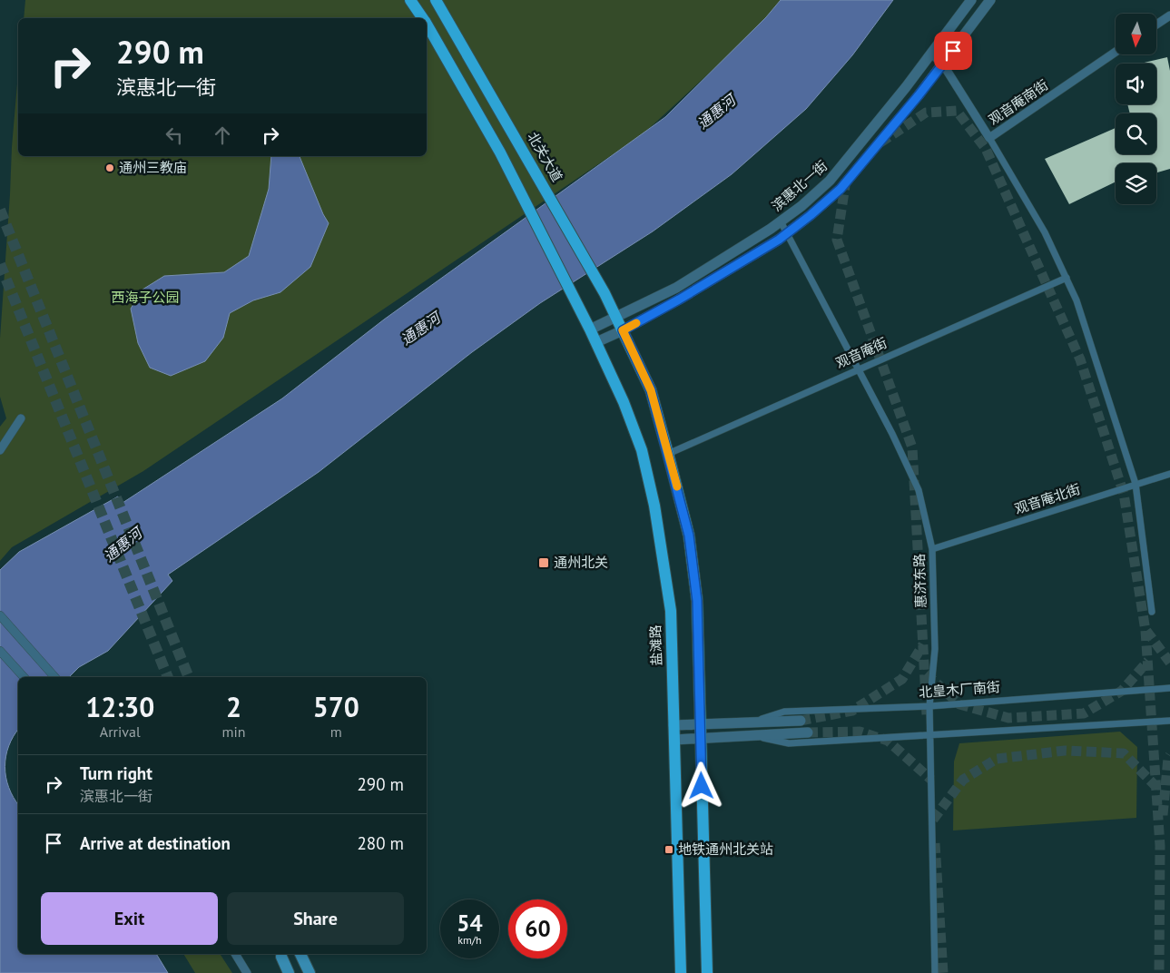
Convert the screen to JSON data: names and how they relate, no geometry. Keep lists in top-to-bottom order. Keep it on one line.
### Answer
{"streets":{"main road":["北关大道","盐滩路"],"street":["观音庵南街","滨惠北一街","观音庵街","观音庵北街","惠济东路","北皇木厂南街"]},"crossings":[["观音庵南街","滨惠北一街"],["北关大道","滨惠北一街"],["滨惠北一街","惠济东路"],["滨惠北一街","盐滩路"],["观音庵街","惠济东路"],["观音庵北街","惠济东路"],["惠济东路","北皇木厂南街"],["盐滩路","北皇木厂南街"]],"water":["通惠河"],"parks":["西海子公园"],"places":{"other":["通州三教庙"],"transit":["通州北关","地铁通州北关站"]},"north":"bottom","page":{"turn":["290 m","滨惠北一街"],"eta":["12:30","Arrival","2","min","570","m"],"list":[{"name":"Turn right","note":"滨惠北一街","value":"290 m"},{"name":"Arrive at destination","value":"280 m"}],"buttons":["Exit","Share"],"speed":"54 km/h","limit":"60"}}
